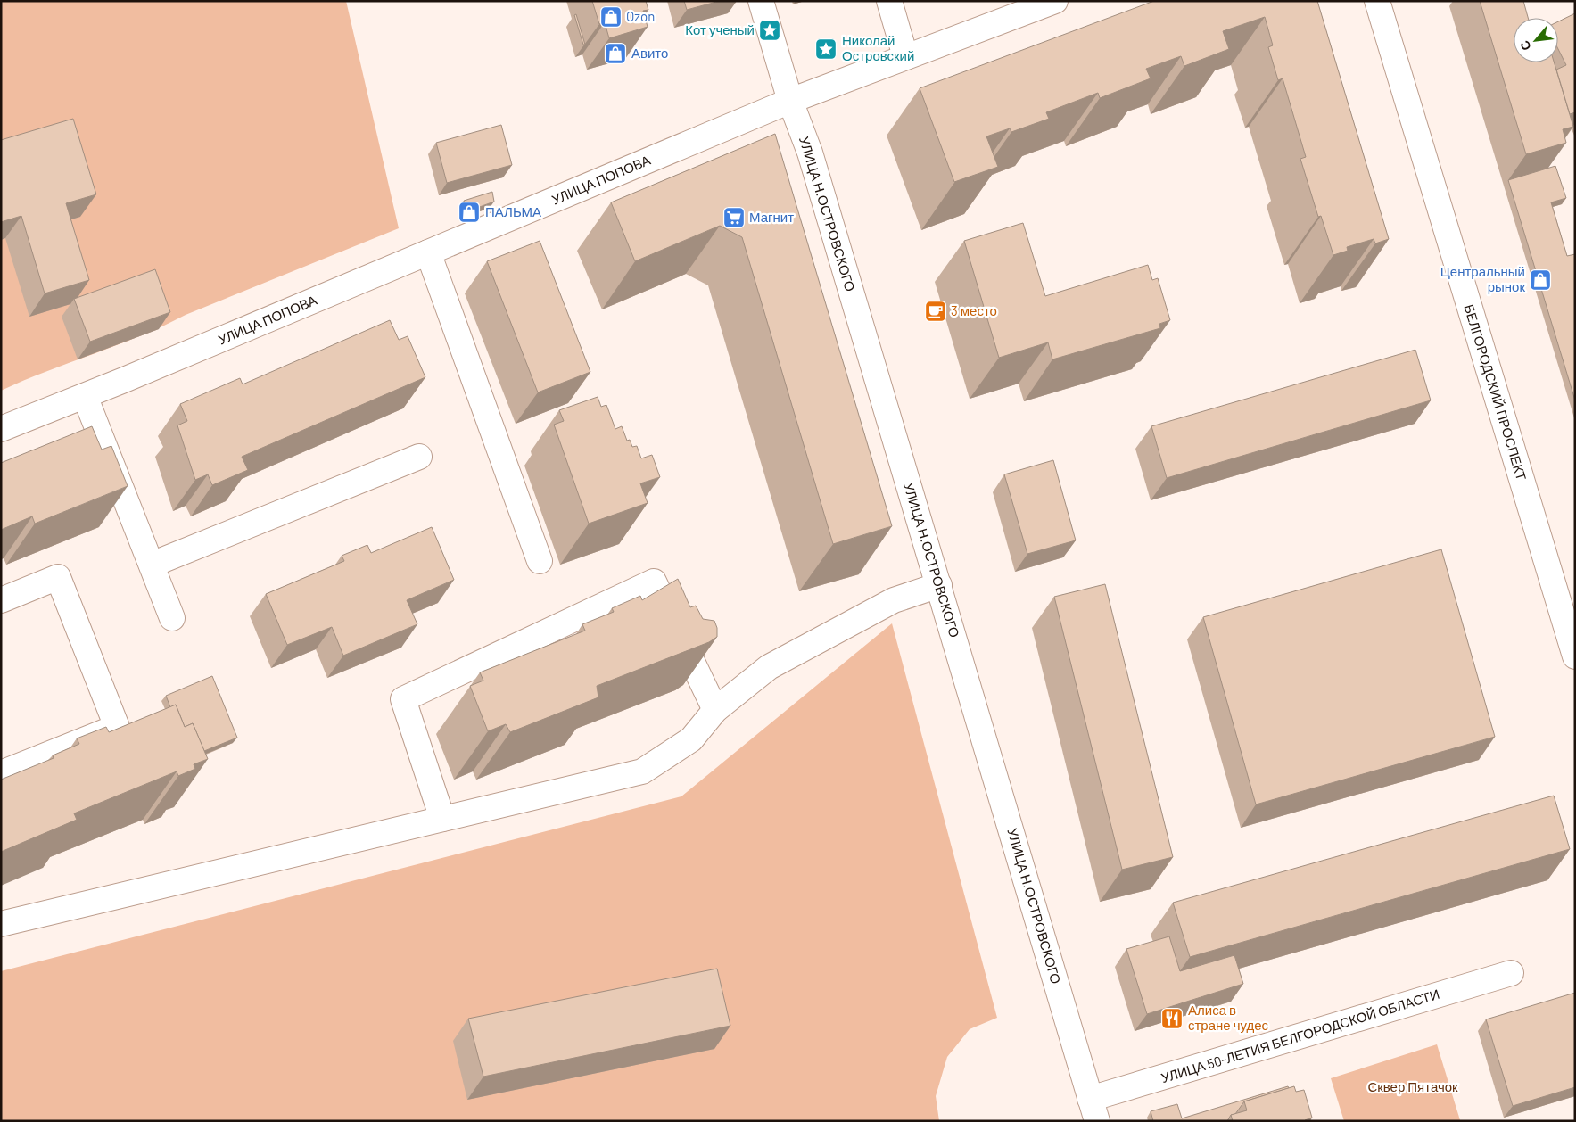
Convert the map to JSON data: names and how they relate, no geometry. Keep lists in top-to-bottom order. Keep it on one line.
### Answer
{"streets":{"main road":["УЛИЦА ПОПОВА","УЛИЦА Н.ОСТРОВСКОГО","БЕЛГОРОДСКИЙ ПРОСПЕКТ","УЛИЦА 50-ЛЕТИЯ БЕЛГОРОДСКОЙ ОБЛАСТИ"]},"crossings":[["УЛИЦА ПОПОВА","УЛИЦА Н.ОСТРОВСКОГО"],["УЛИЦА Н.ОСТРОВСКОГО","УЛИЦА 50-ЛЕТИЯ БЕЛГОРОДСКОЙ ОБЛАСТИ"]],"parks":["Сквер Пятачок"],"places":{"shop":["Ozon","Авито","ПАЛЬМА","Центральный рынок"],"place":["Кот ученый","Николай Островский"],"supermarket":["Магнит"],"cafe":["3 место"],"restaurant":["Алиса в стране чудес"]},"north":"bottom left"}
